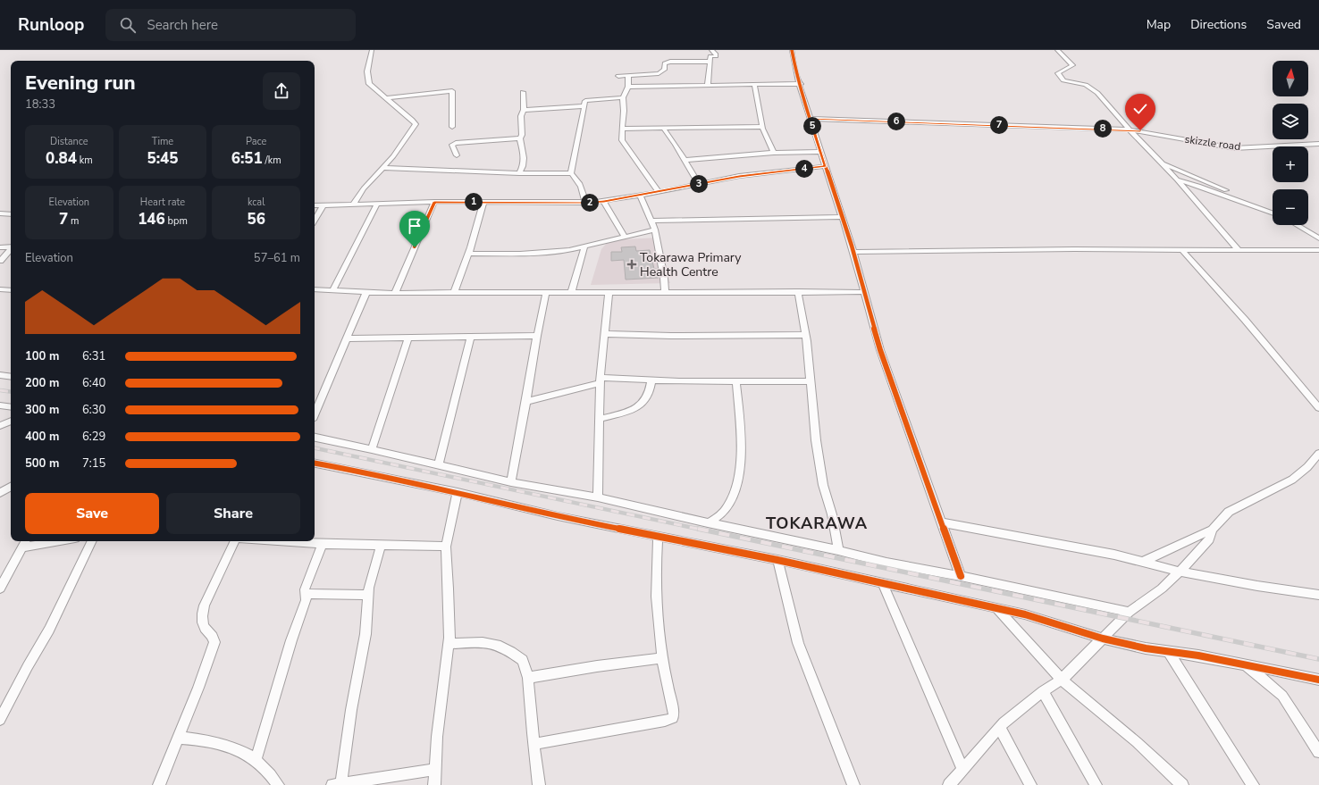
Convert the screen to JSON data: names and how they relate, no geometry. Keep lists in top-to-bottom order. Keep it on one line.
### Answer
{"streets":{"street":["skizzle road"]},"districts":["TOKARAWA"],"places":{"health":["Tokarawa Primary Health Centre"]},"north":"top","page":{"header":"Runloop","search":"Search here","nav":["Map","Directions","Saved"],"map_buttons":["+","−"],"heading":["Evening run","18:33"],"pins":["6","7","5","8","4","3","1","2"],"stats":[["Distance","0.84 km"],["Time","5:45"],["Pace","6:51 /km"],["Elevation","7 m"],["Heart rate","146 bpm"],["kcal","56"]],"chart":["Elevation","57–61 m"],"list":[{"name":"100 m","note":"6:31"},{"name":"200 m","note":"6:40"},{"name":"300 m","note":"6:30"},{"name":"400 m","note":"6:29"},{"name":"500 m","note":"7:15"}],"buttons":["Save","Share"]}}
